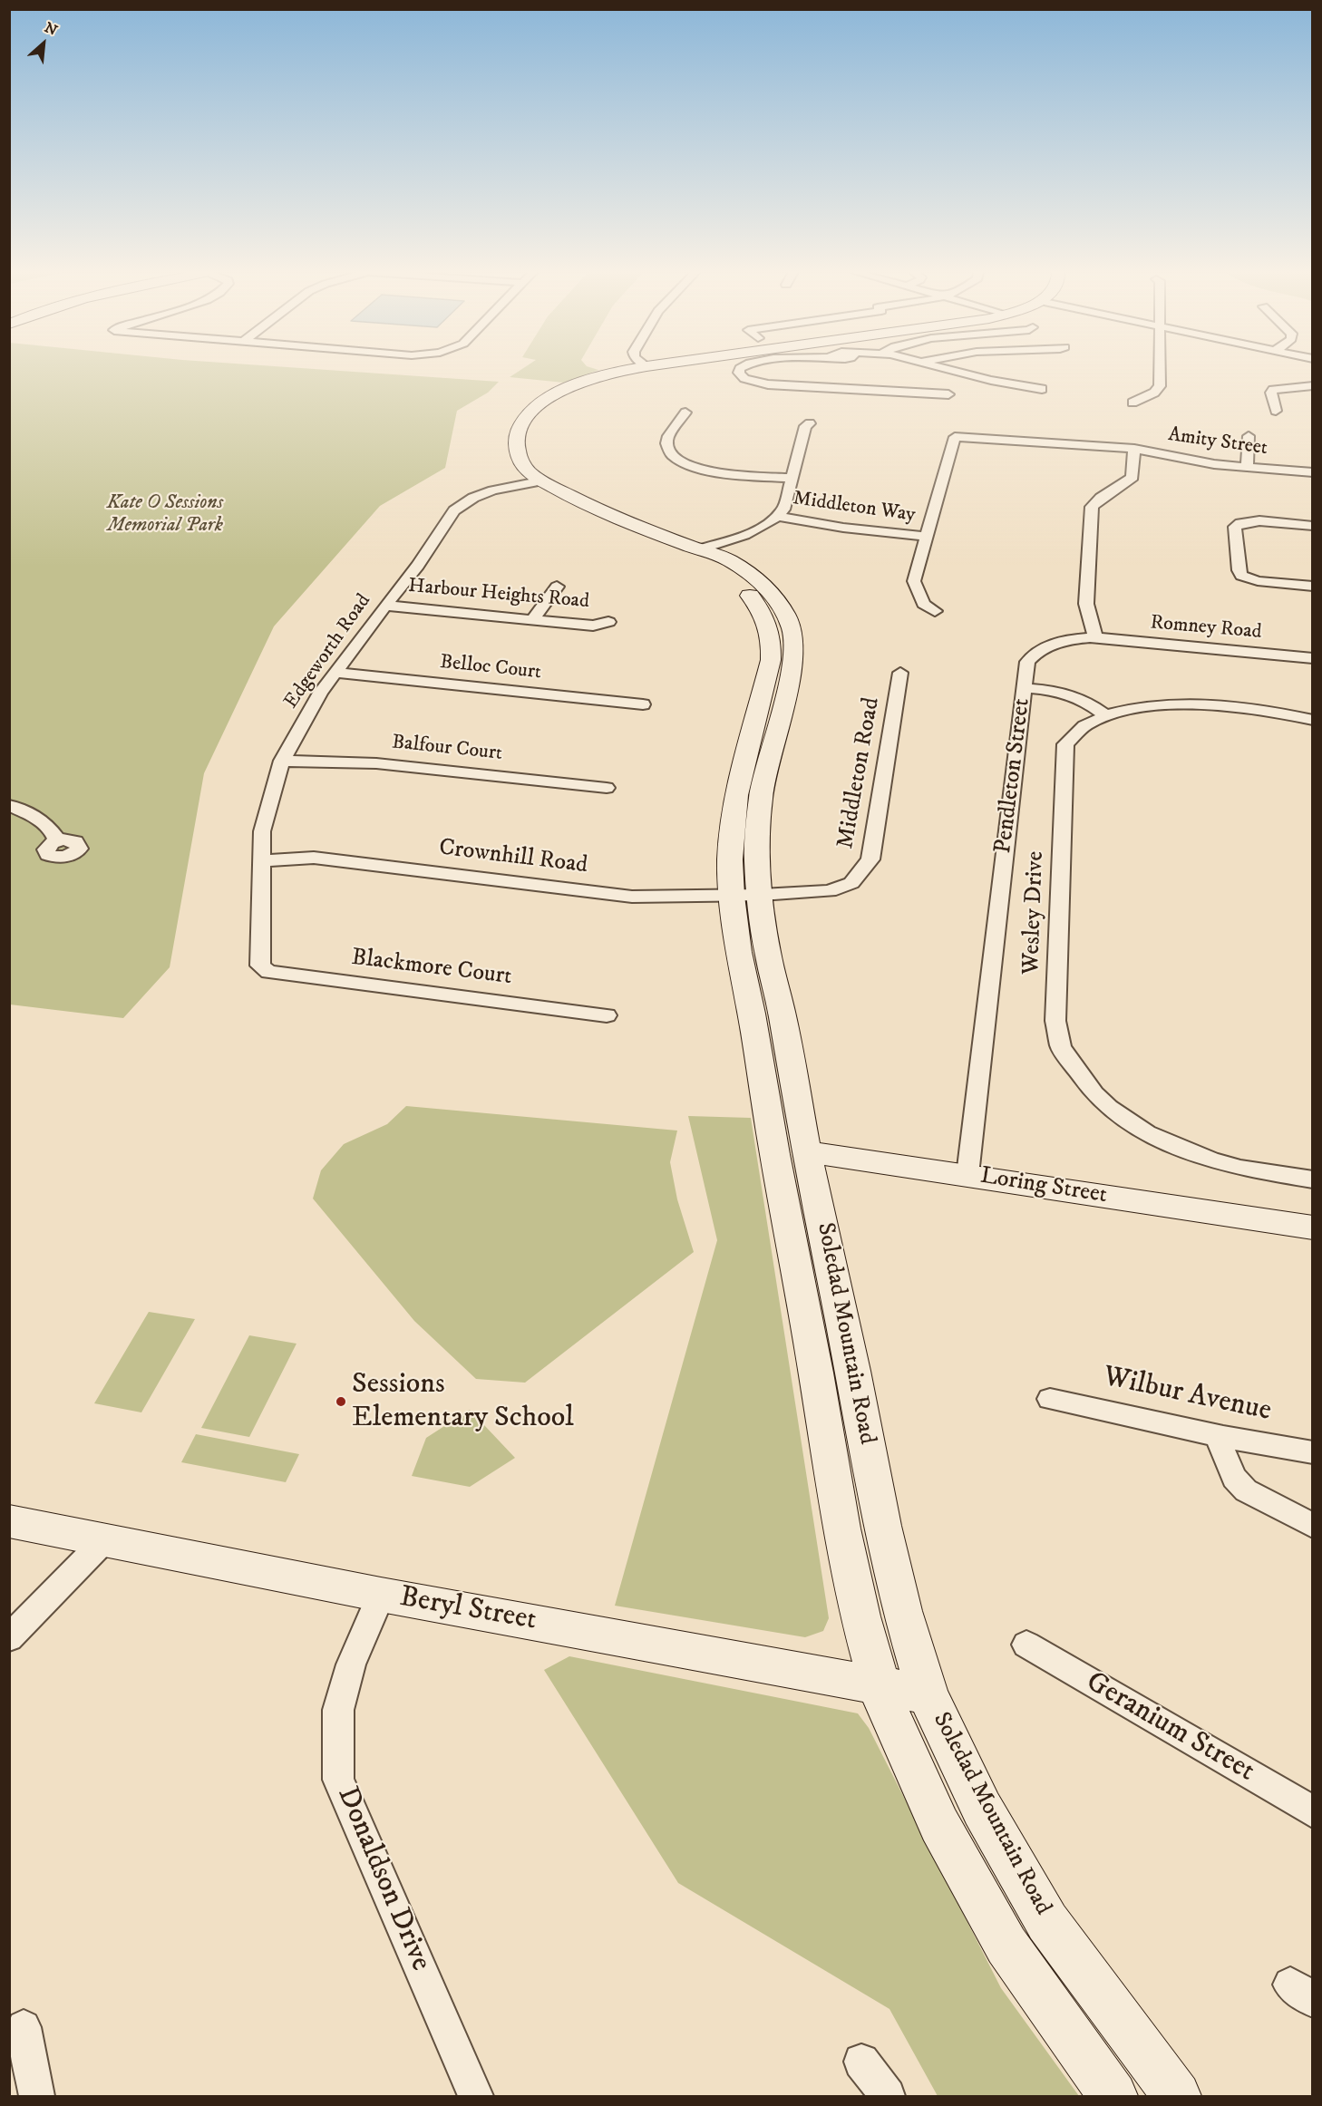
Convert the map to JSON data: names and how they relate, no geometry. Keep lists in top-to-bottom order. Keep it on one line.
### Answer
{"streets":{"main road":["Loring Street","Soledad Mountain Road","Beryl Street"],"street":["Amity Street","Middleton Way","Harbour Heights Road","Romney Road","Edgeworth Road","Belloc Court","Balfour Court","Middleton Road","Pendleton Street","Crownhill Road","Wesley Drive","Blackmore Court","Wilbur Avenue","Geranium Street","Donaldson Drive"]},"crossings":[["Amity Street","Middleton Way"],["Harbour Heights Road","Edgeworth Road"],["Romney Road","Pendleton Street"],["Edgeworth Road","Belloc Court"],["Edgeworth Road","Balfour Court"],["Edgeworth Road","Crownhill Road"],["Edgeworth Road","Blackmore Court"],["Edgeworth Road","Soledad Mountain Road"],["Middleton Road","Crownhill Road"],["Middleton Road","Soledad Mountain Road"],["Pendleton Street","Loring Street"],["Crownhill Road","Soledad Mountain Road"],["Loring Street","Soledad Mountain Road"],["Soledad Mountain Road","Beryl Street"],["Beryl Street","Donaldson Drive"]],"parks":["Kate O Sessions Memorial Park"],"places":["Sessions Elementary School"],"north":"top right"}
